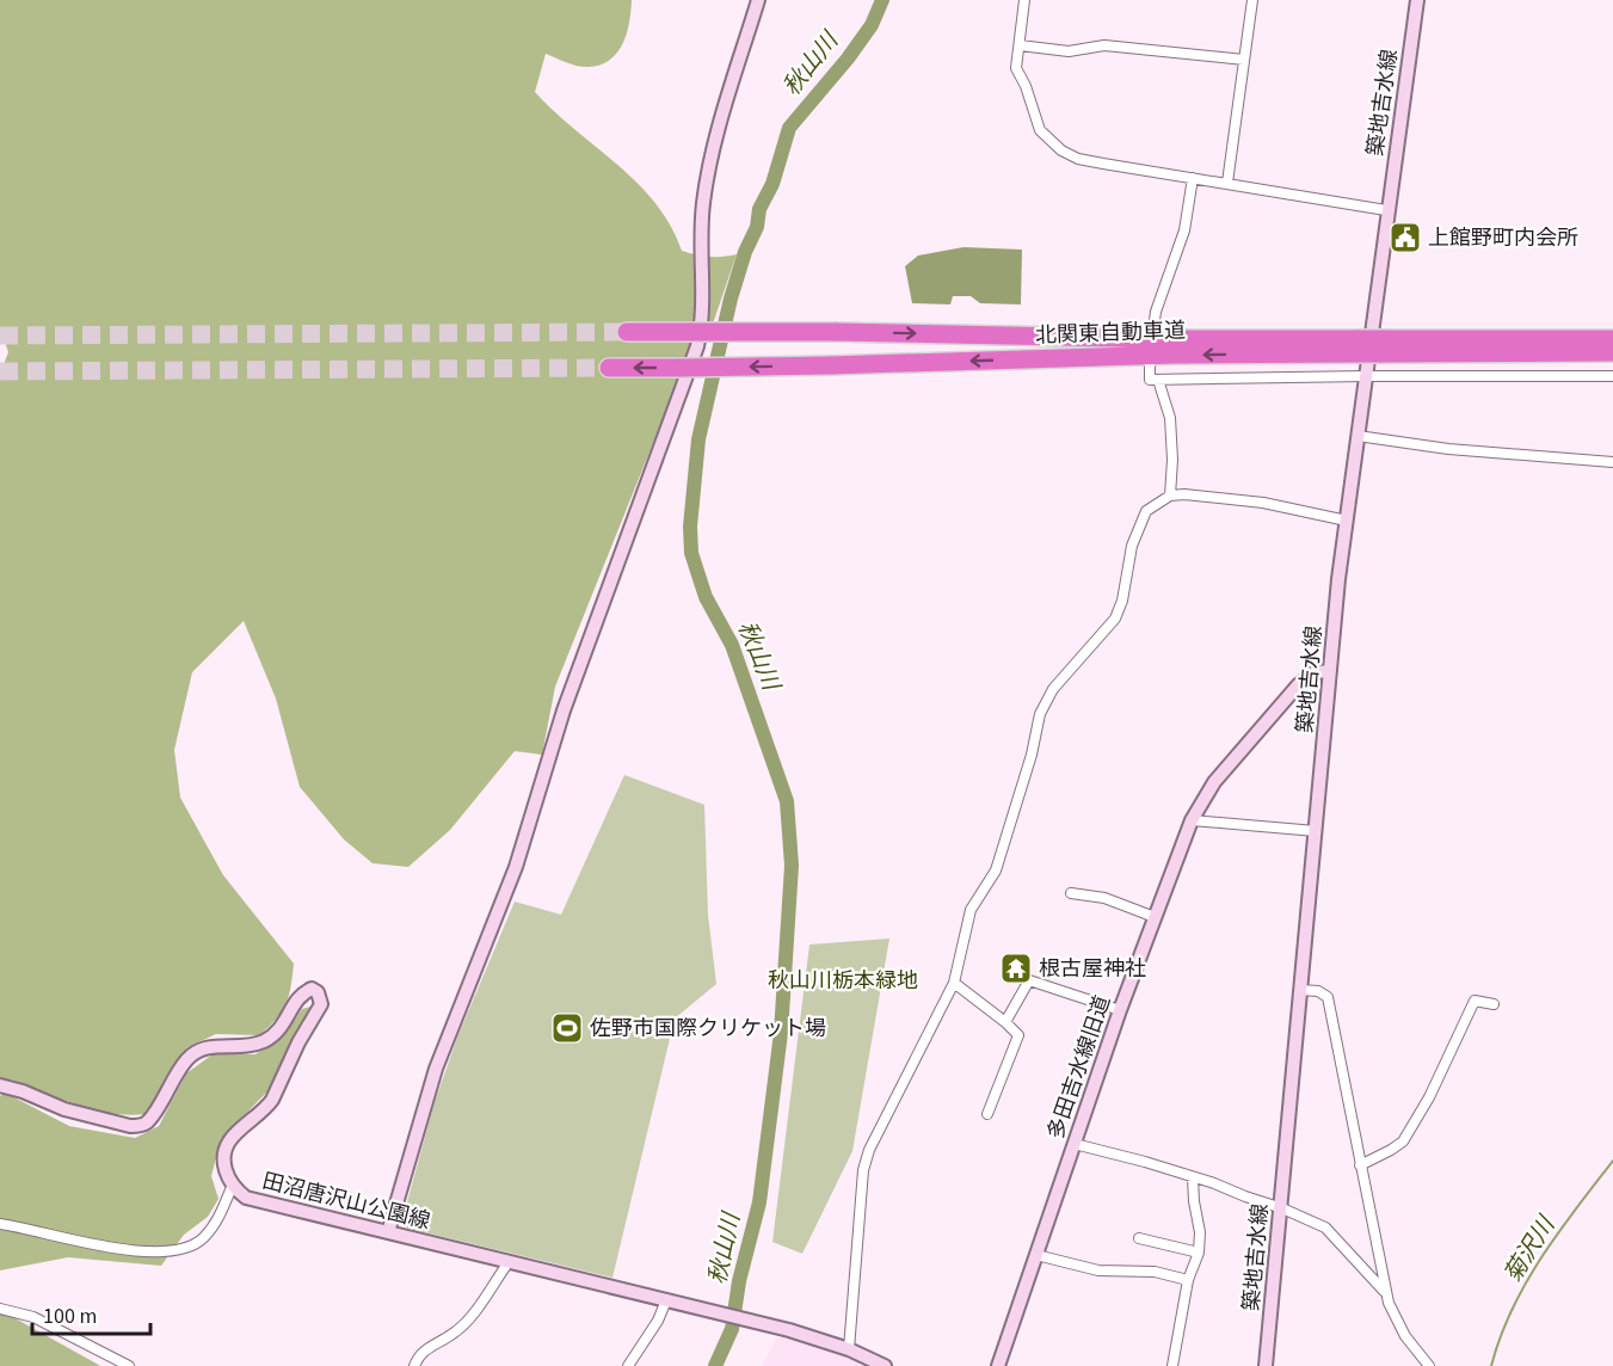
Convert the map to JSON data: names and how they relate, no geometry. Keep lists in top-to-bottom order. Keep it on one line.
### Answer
{"streets":{"highway":["北関東自動車道"],"main road":["築地吉水線","多田吉水線旧道","田沼唐沢山公園線"]},"crossings":[["築地吉水線","多田吉水線旧道"]],"water":["秋山川","菊沢川"],"parks":["秋山川栃本緑地"],"places":{"public building":["上館野町内会所"],"temple":["根古屋神社"],"sports":["佐野市国際クリケット場"]},"scale_bar":"100 m"}
